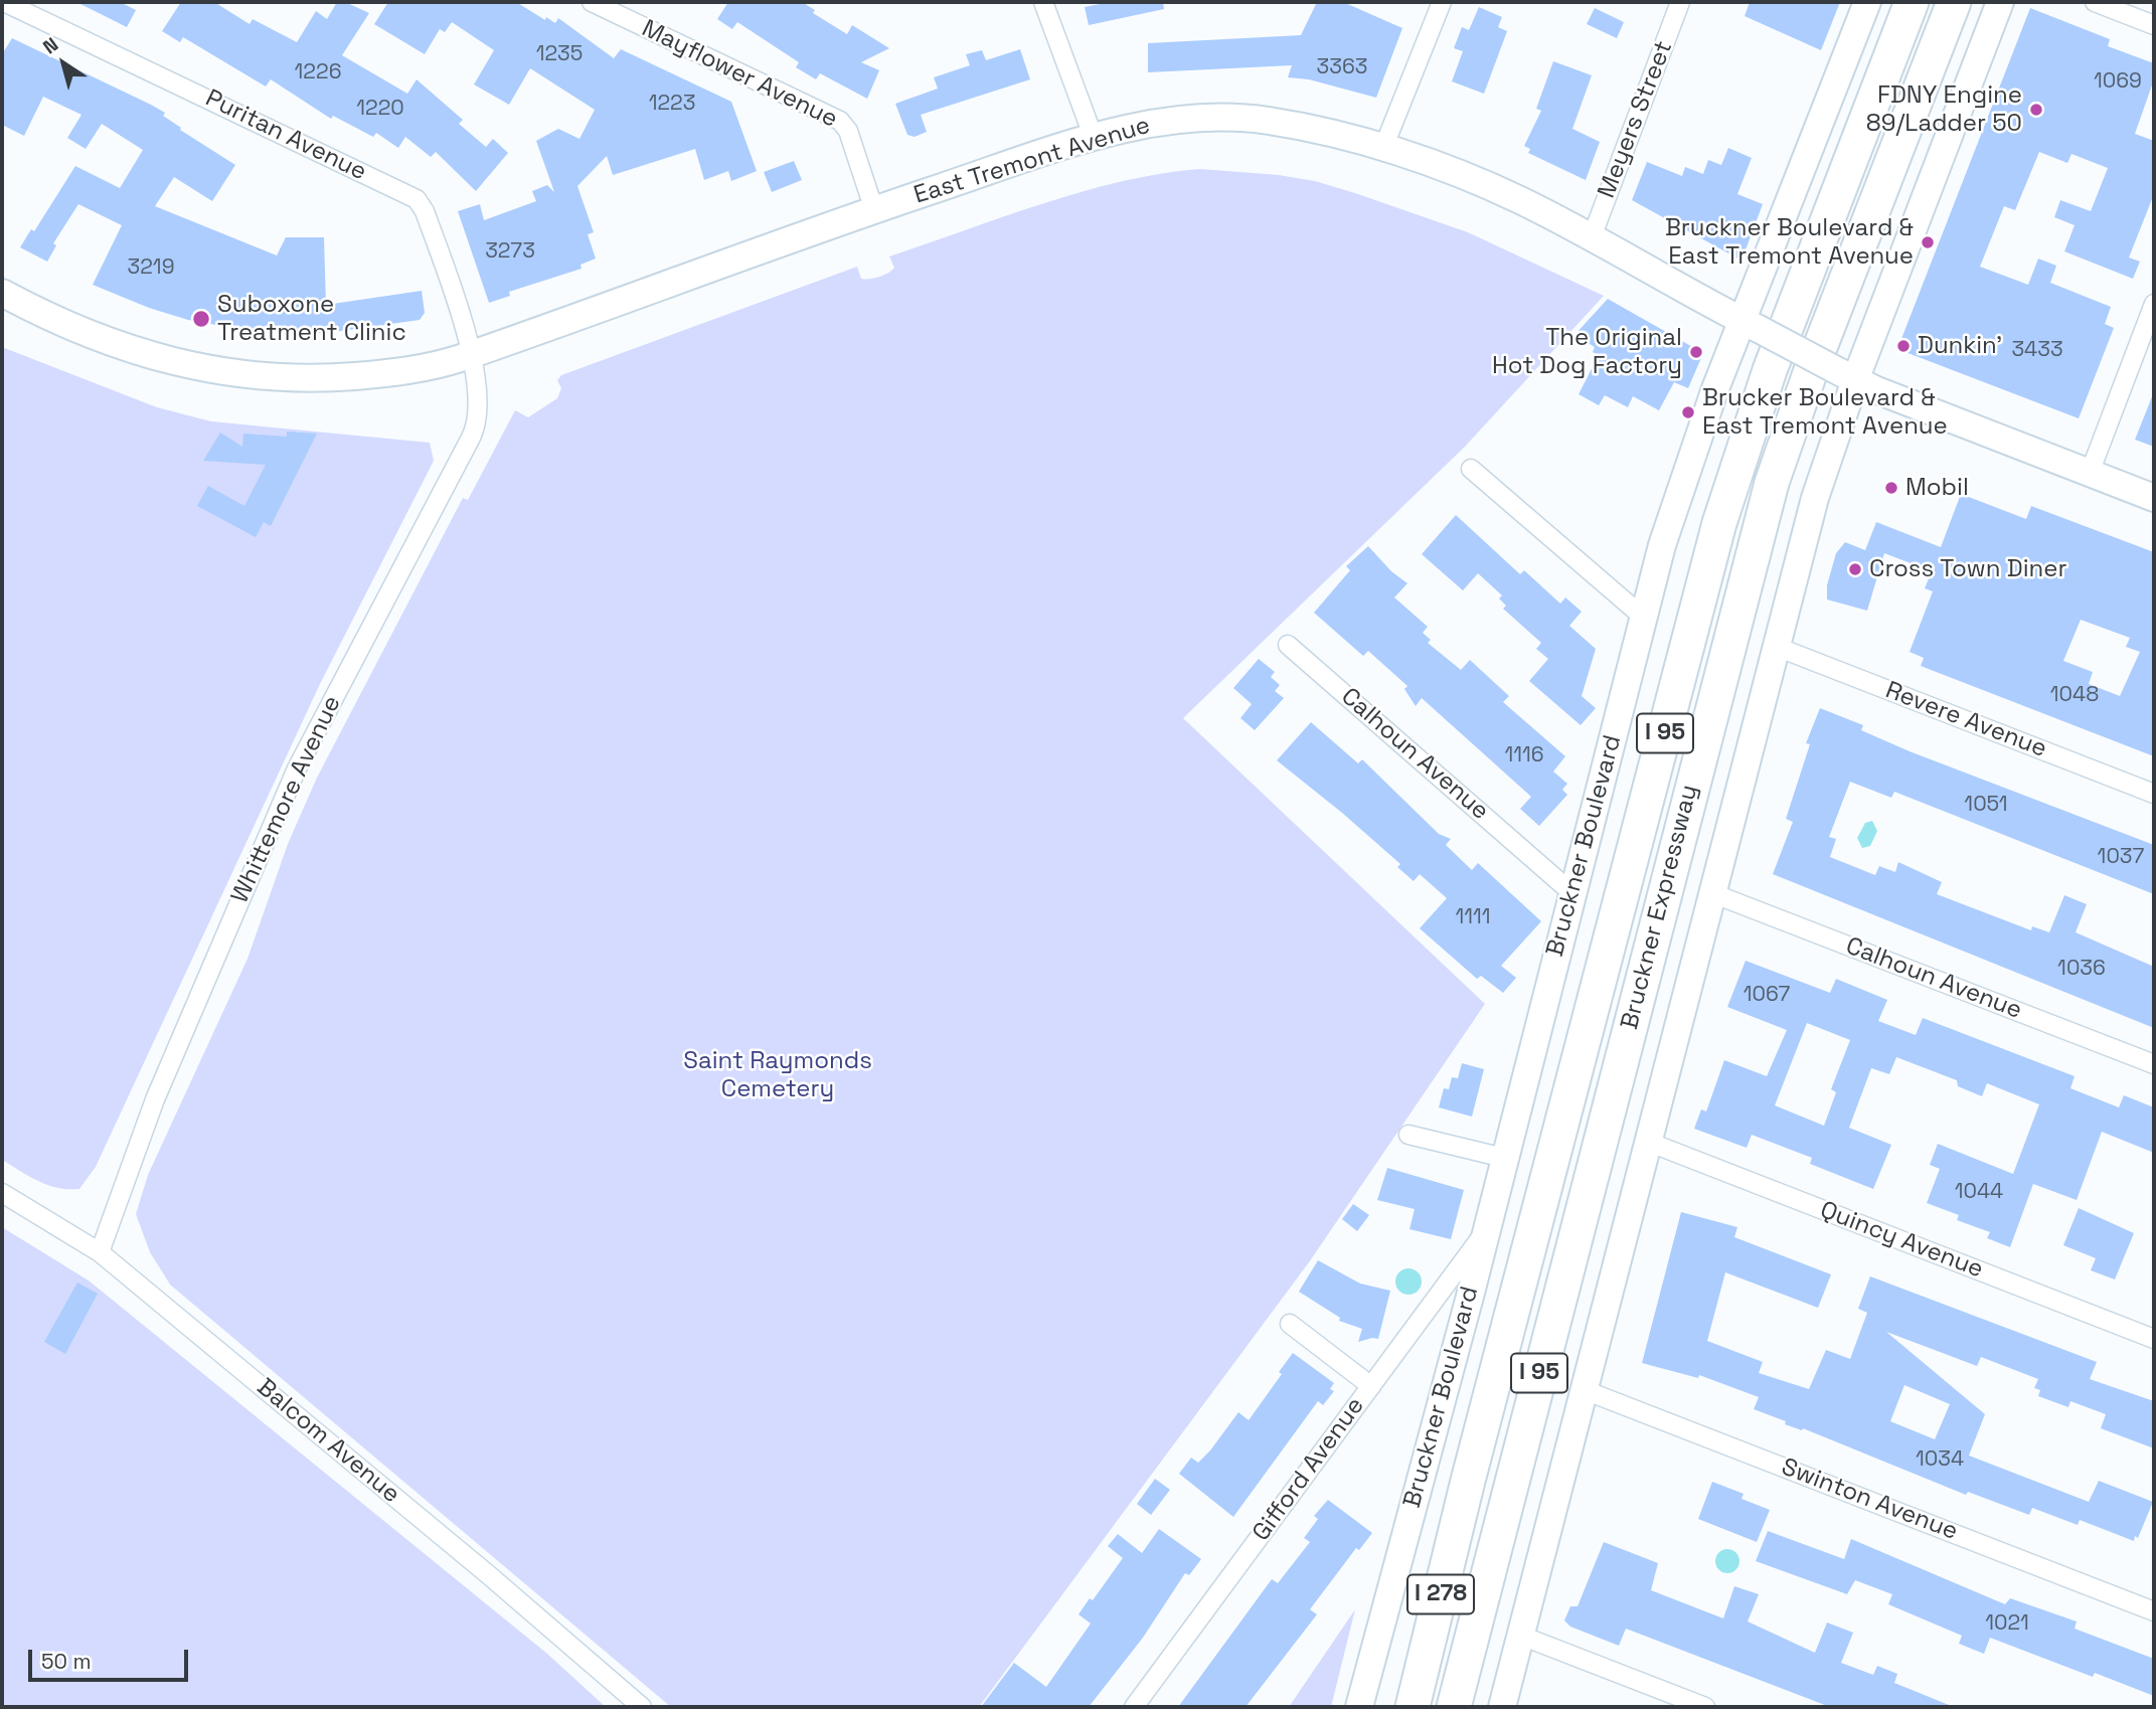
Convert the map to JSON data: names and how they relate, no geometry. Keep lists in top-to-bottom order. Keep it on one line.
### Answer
{"streets":{"highway":["I 95","Bruckner Expressway","I 278"],"main road":["East Tremont Avenue","Bruckner Boulevard"],"street":["Mayflower Avenue","Meyers Street","Puritan Avenue","Revere Avenue","Calhoun Avenue","Whittemore Avenue","Quincy Avenue","Balcom Avenue","Gifford Avenue","Swinton Avenue"]},"crossings":[["Mayflower Avenue","East Tremont Avenue"],["Meyers Street","East Tremont Avenue"],["Puritan Avenue","East Tremont Avenue"],["Puritan Avenue","Whittemore Avenue"],["East Tremont Avenue","Whittemore Avenue"],["East Tremont Avenue","Bruckner Boulevard"],["I 95","Bruckner Expressway"],["Calhoun Avenue","Bruckner Boulevard"],["Whittemore Avenue","Balcom Avenue"],["Bruckner Boulevard","Gifford Avenue"]],"parks":["Saint Raymonds Cemetery"],"places":["FDNY Engine 89/Ladder 50","Bruckner Boulevard & East Tremont Avenue","Suboxone Treatment Clinic","Dunkin'","The Original Hot Dog Factory","Brucker Boulevard & East Tremont Avenue","Mobil","Cross Town Diner"],"house_numbers":["1235","3363","1226","1069","1223","1220","3273","3219","3433","1048","1116","1051","1037","1111","1036","1067","1044","1034","1021"],"scale_bar":"50 m","north":"top left"}
